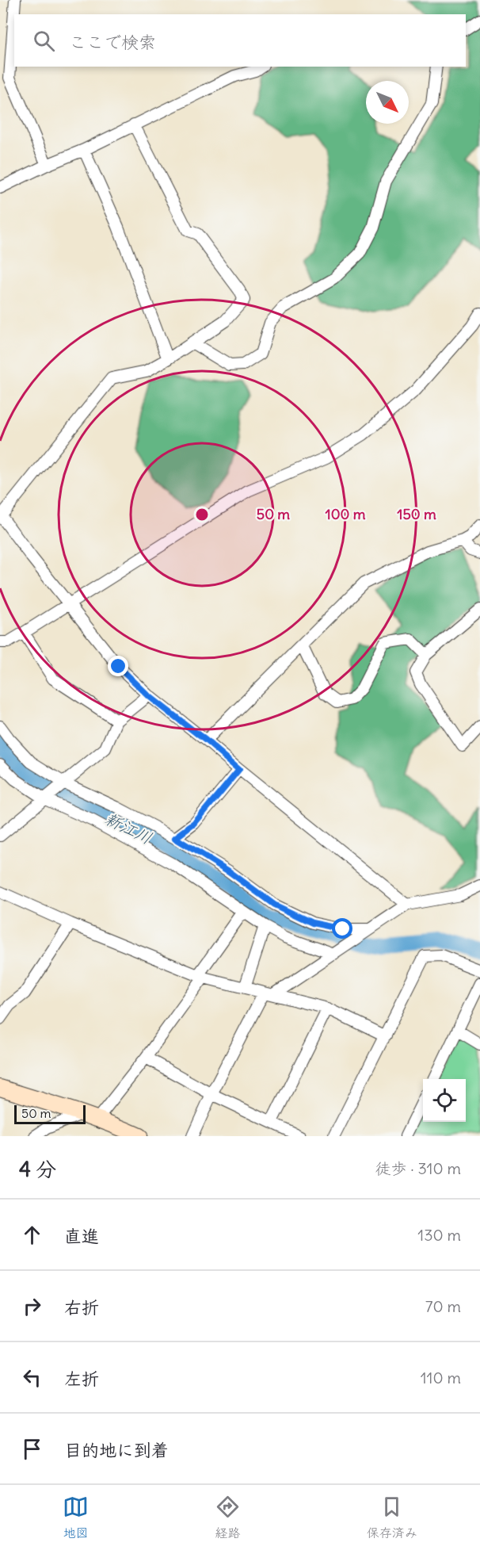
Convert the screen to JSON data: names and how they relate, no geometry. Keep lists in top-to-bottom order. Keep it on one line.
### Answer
{"water":["新江川"],"scale_bar":"50 m","north":"bottom right","page":{"search":"ここで検索","scale":"50 m","heading":["4 分","徒歩 · 310 m"],"list":[["直進","130 m"],["右折","70 m"],["左折","110 m"],"目的地に到着"],"nav":["地図","経路","保存済み"]},"rings":["50 m","100 m","150 m"]}
